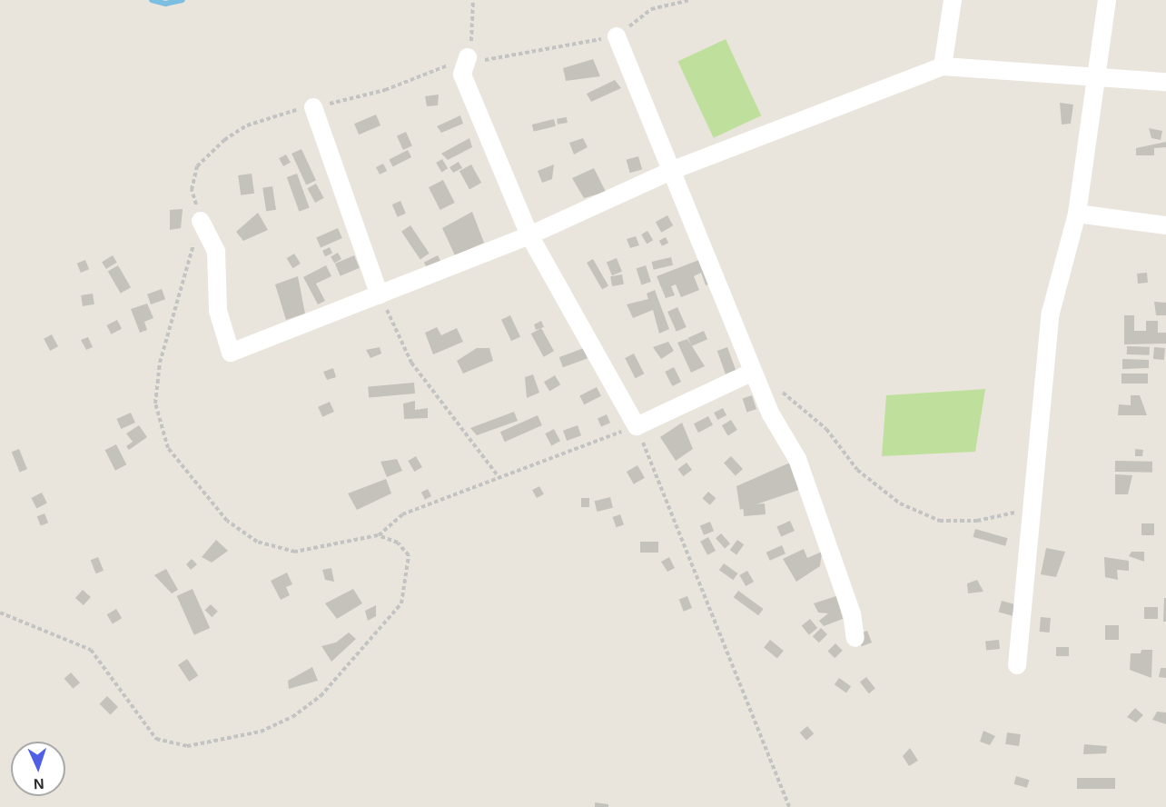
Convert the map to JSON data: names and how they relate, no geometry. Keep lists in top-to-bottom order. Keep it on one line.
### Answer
{"north":"bottom"}
